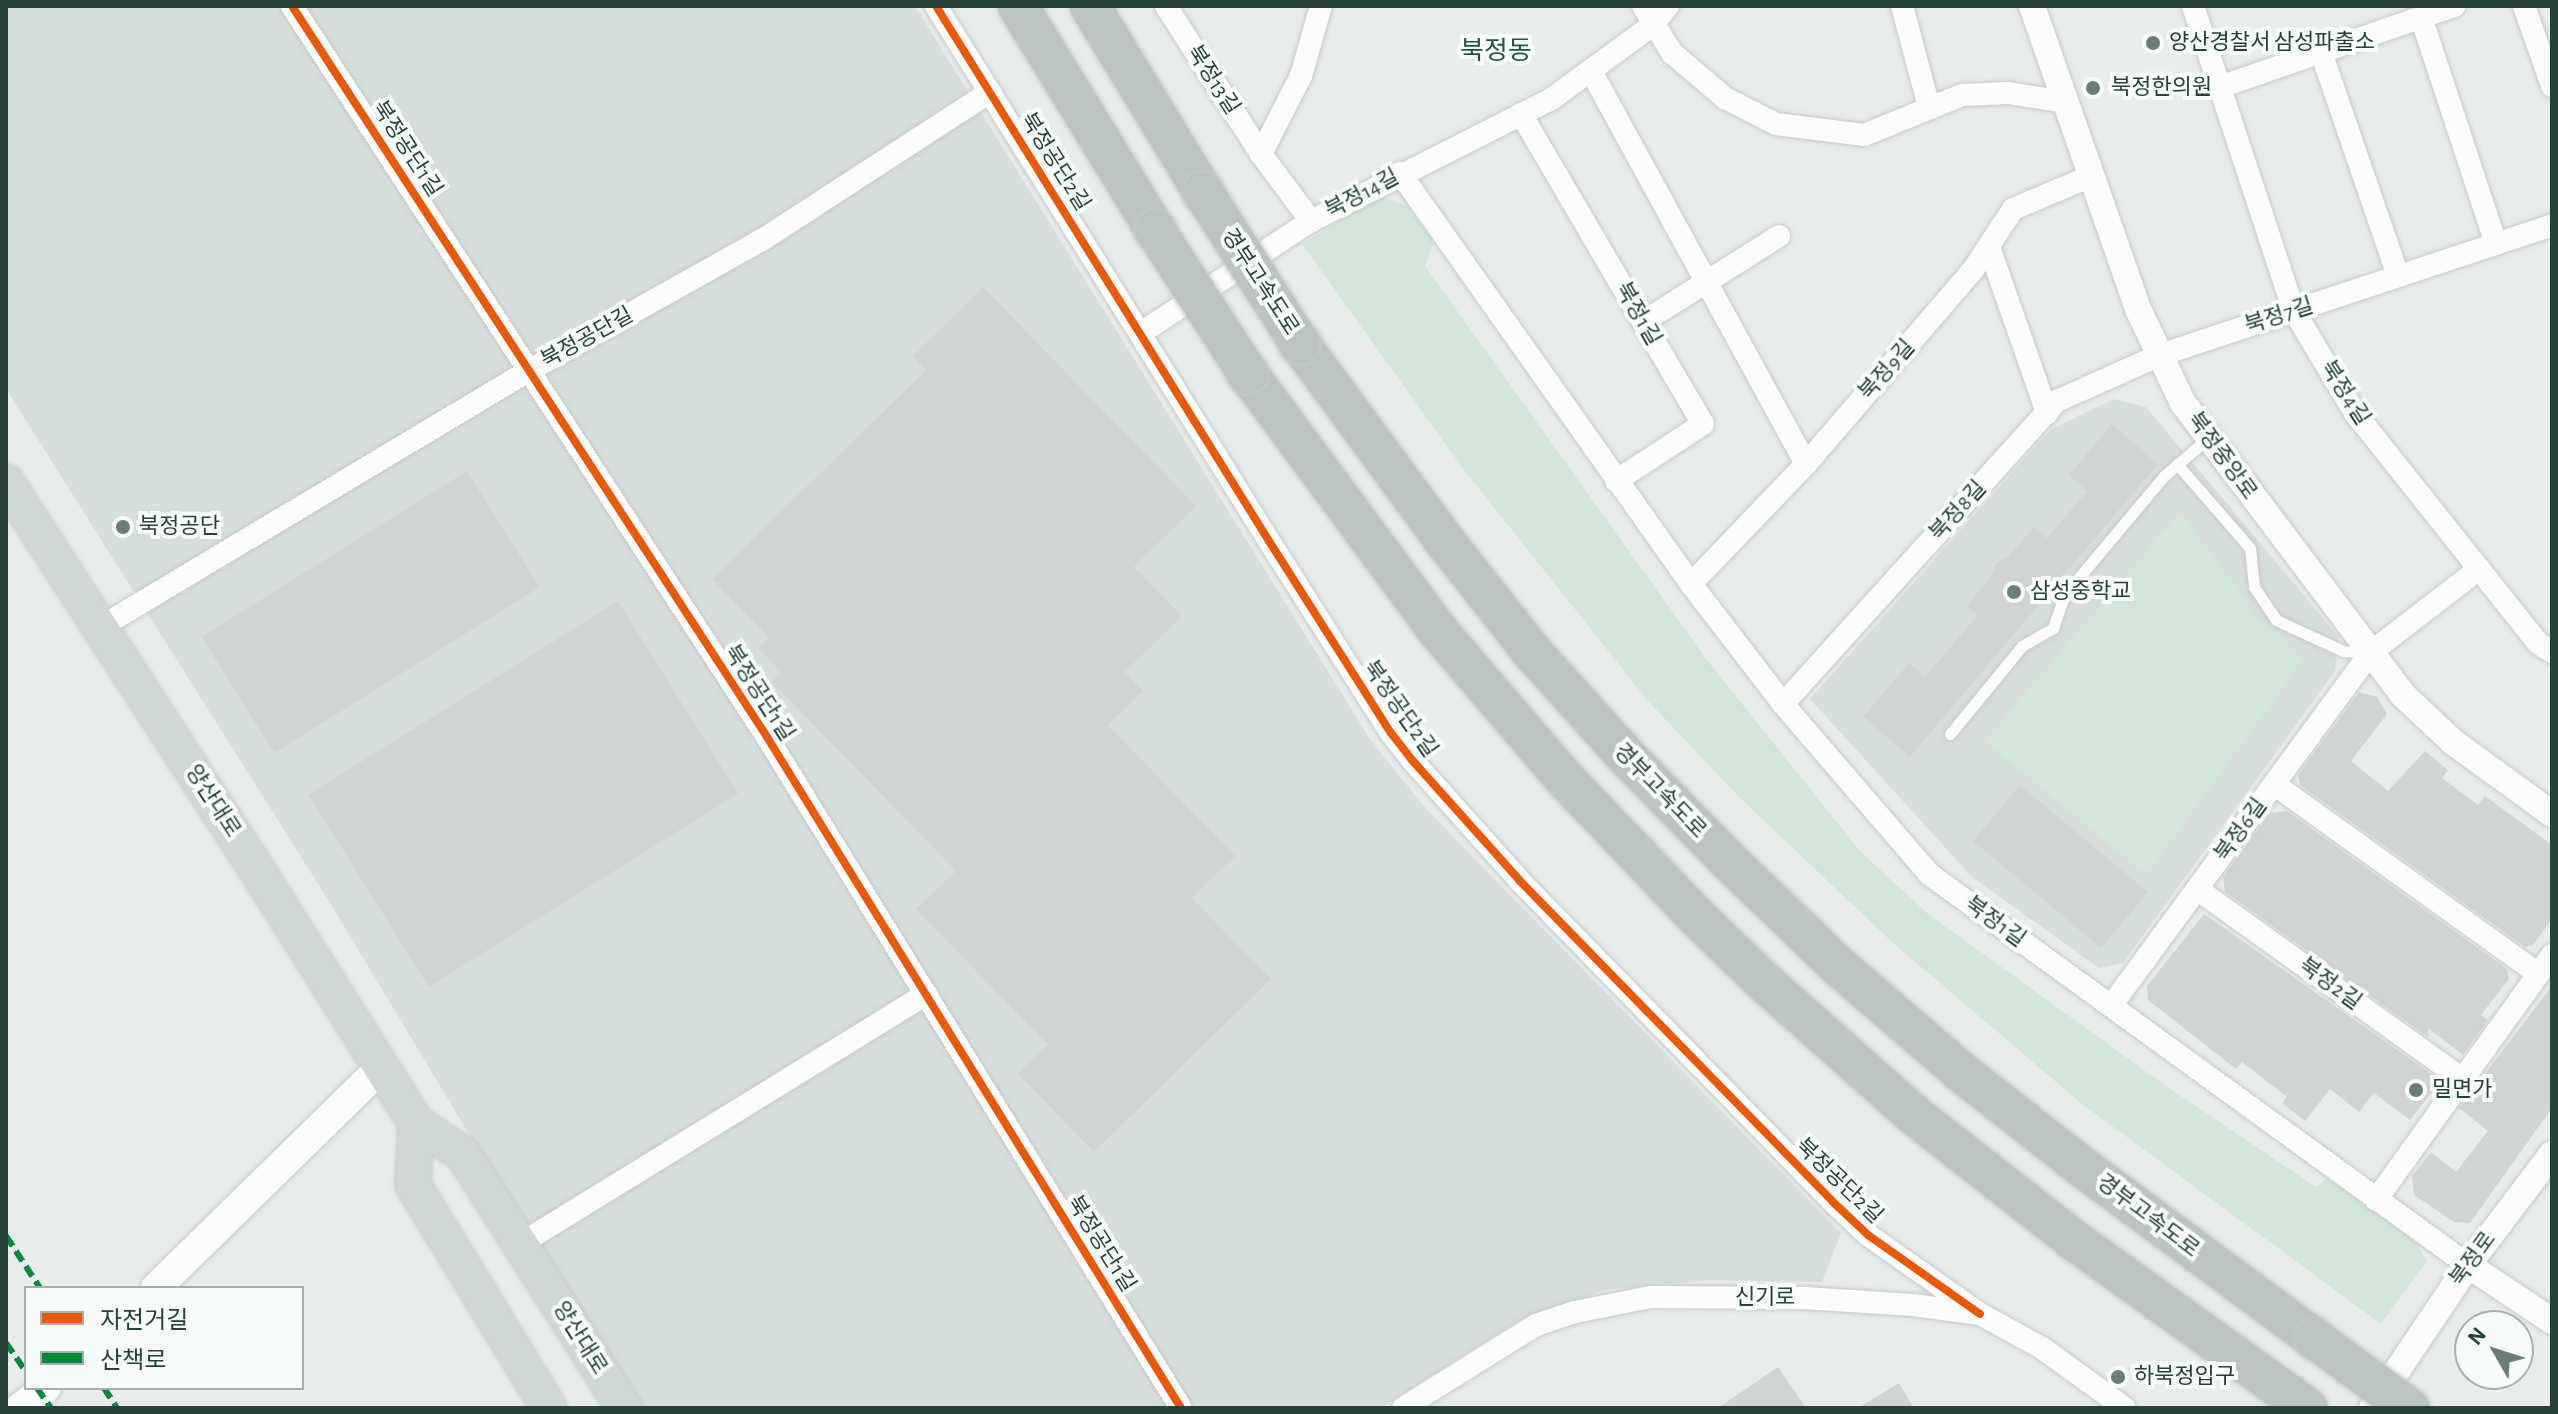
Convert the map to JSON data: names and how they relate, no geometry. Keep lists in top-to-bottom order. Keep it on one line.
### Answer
{"streets":{"highway":["경부고속도로"],"main road":["양산대로"],"street":["북정13길","북정공단1길","북정공단2길","북정14길","북정1길","북정7길","북정공단길","북정9길","북정4길","북정중앙로","북정8길","북정6길","북정2길","북정로","신기로"]},"crossings":[["북정13길","북정14길"],["북정공단1길","북정공단길"],["북정공단2길","북정14길"],["북정공단2길","북정공단길"],["북정공단2길","신기로"],["북정14길","북정1길"],["북정1길","북정9길"],["북정1길","북정8길"],["북정1길","북정6길"],["북정1길","북정로"],["북정7길","북정4길"],["북정7길","북정중앙로"],["북정7길","북정8길"],["북정공단길","양산대로"],["북정9길","북정중앙로"],["북정4길","북정6길"],["북정중앙로","북정8길"],["북정중앙로","북정6길"],["북정6길","북정2길"]],"districts":["북정동"],"places":["양산경찰서 삼성파출소","북정한의원","북정공단","삼성중학교","밀면가","하북정입구"],"legend":["자전거길","산책로"],"north":"top left"}
